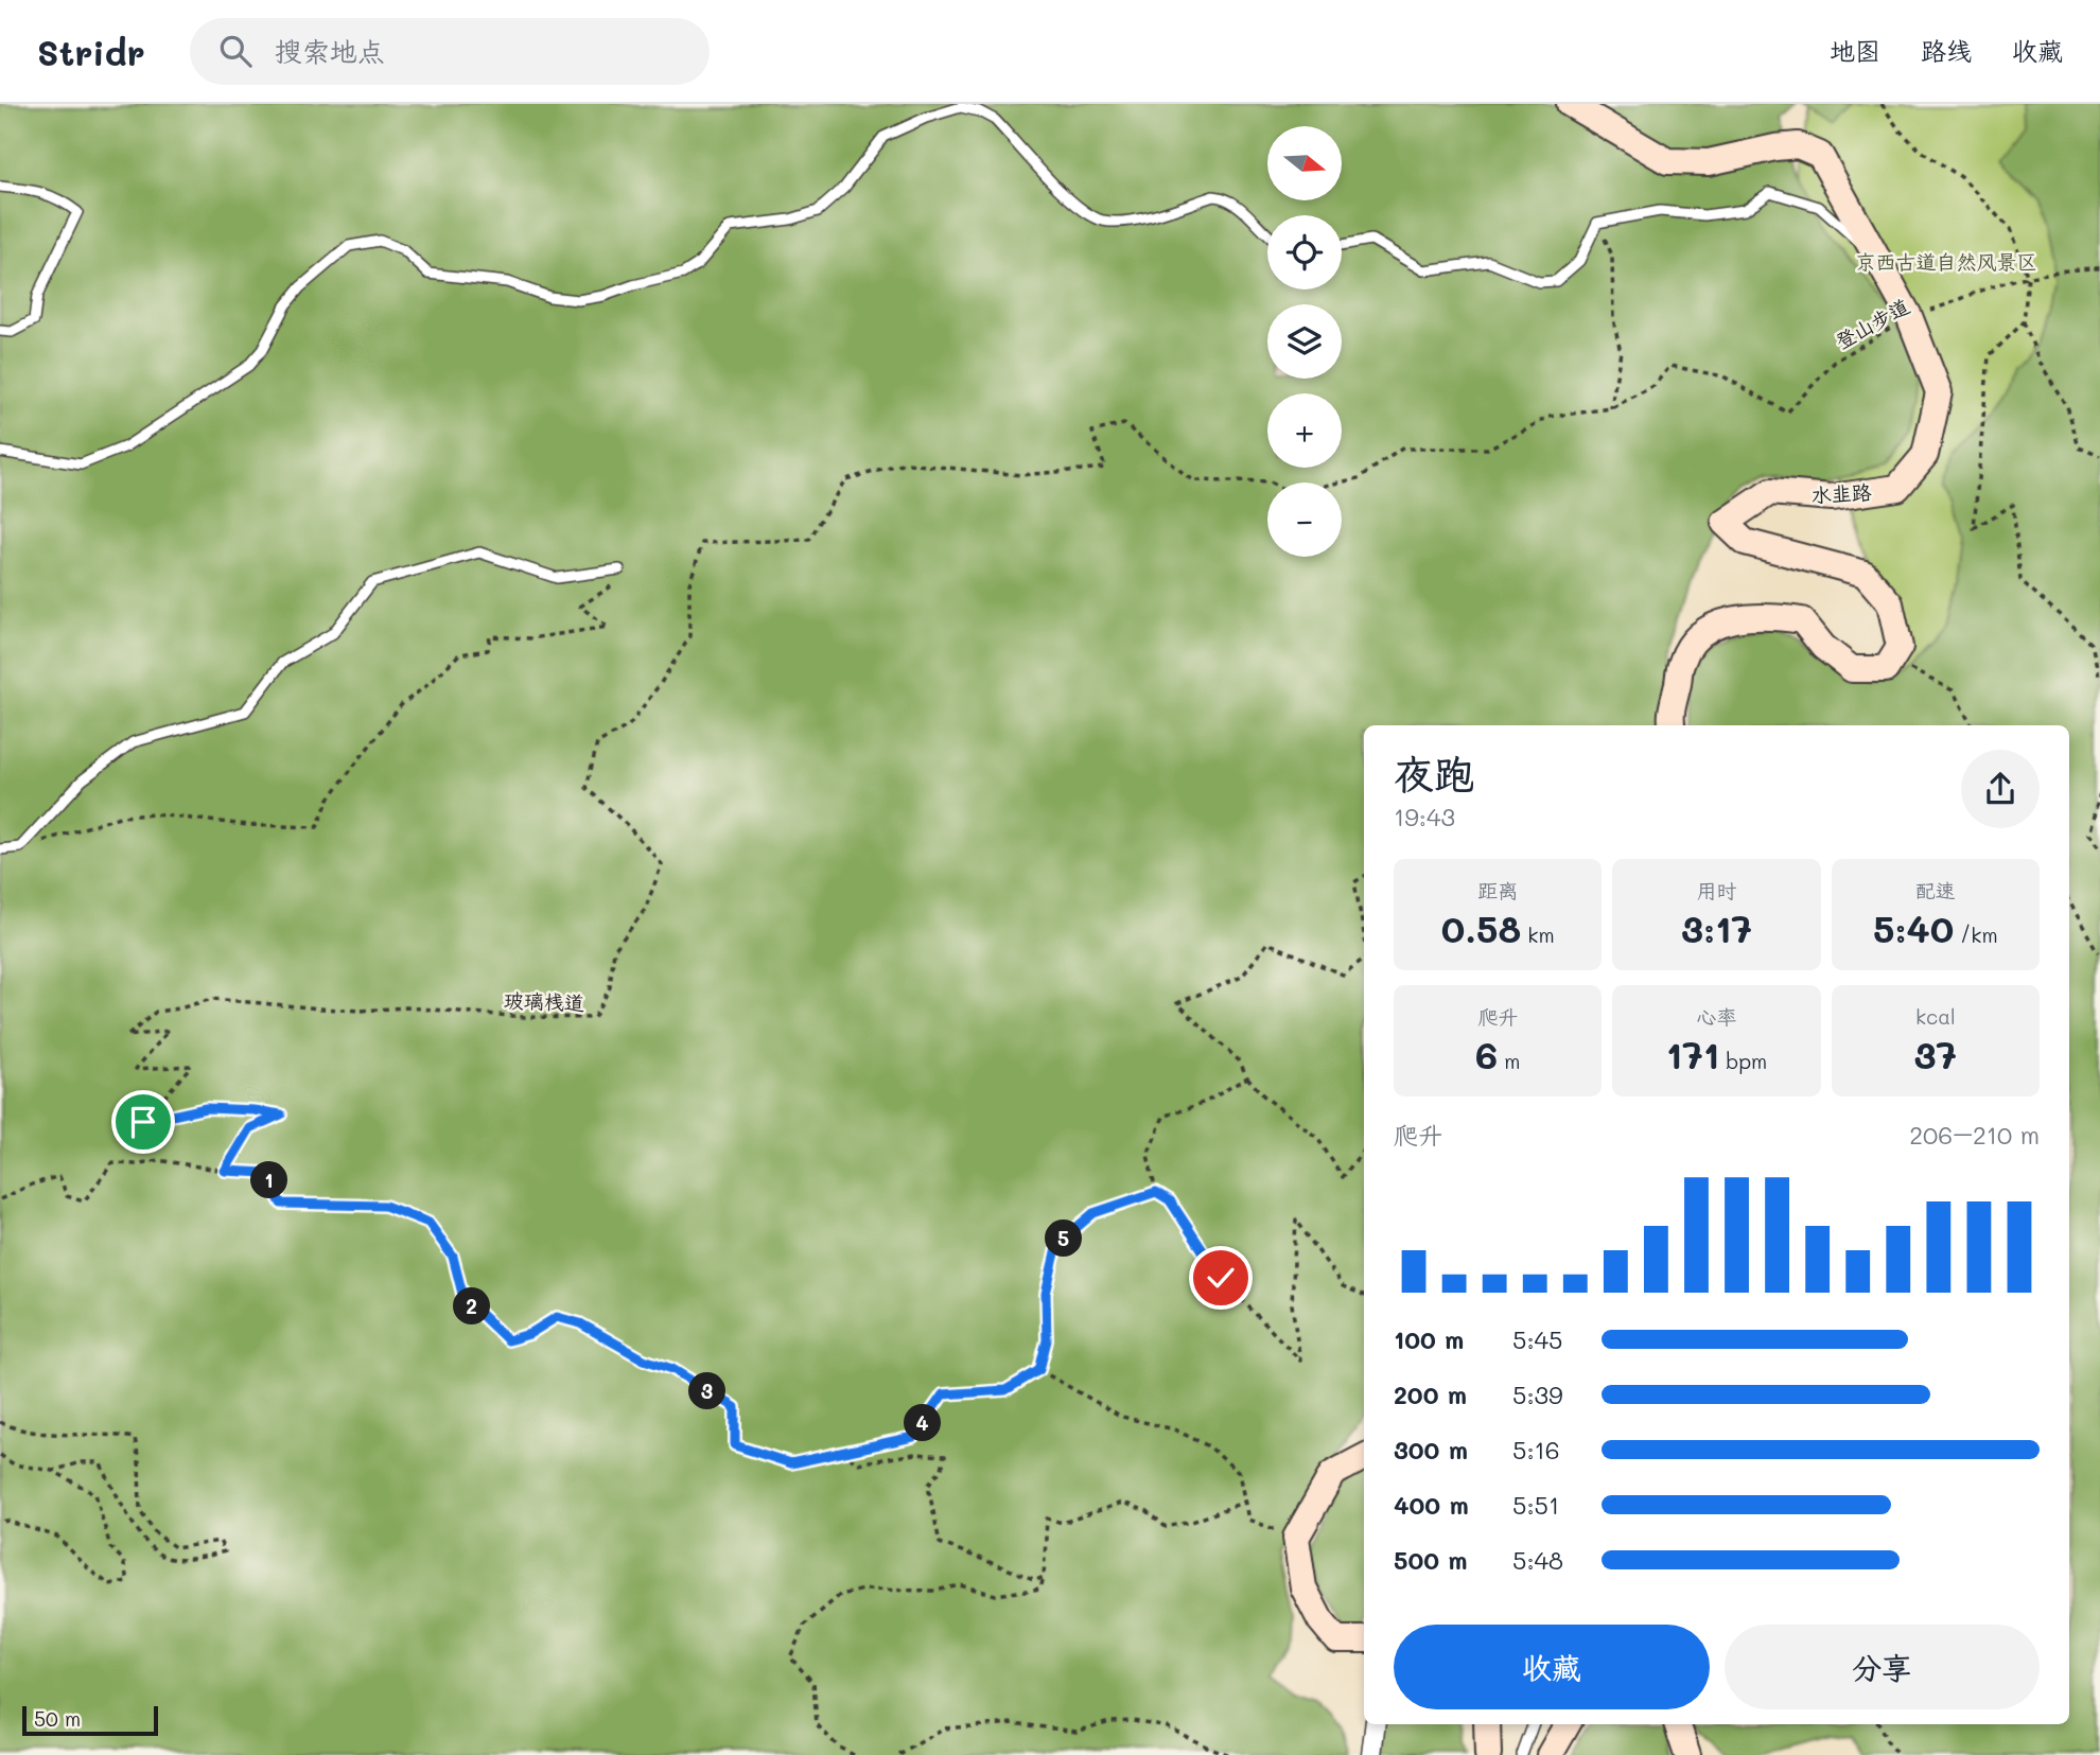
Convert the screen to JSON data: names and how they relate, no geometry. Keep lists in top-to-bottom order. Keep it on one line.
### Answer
{"streets":{"street":["水韭路"],"path":["登山步道","玻璃栈道"]},"crossings":[["登山步道","水韭路"]],"parks":["京西古道自然风景区"],"scale_bar":"50 m","north":"right","page":{"header":"Stridr","search":"搜索地点","nav":["地图","路线","收藏"],"map_buttons":["+","−"],"heading":["夜跑","19:43"],"stats":[["距离","0.58 km"],["用时","3:17"],["配速","5:40 /km"],["爬升","6 m"],["心率","171 bpm"],["kcal","37"]],"chart":["爬升","206–210 m"],"pins":["1","5","2","3","4"],"list":[{"name":"100 m","note":"5:45"},{"name":"200 m","note":"5:39"},{"name":"300 m","note":"5:16"},{"name":"400 m","note":"5:51"},{"name":"500 m","note":"5:48"}],"buttons":["收藏","分享"],"scale":"50 m"}}
